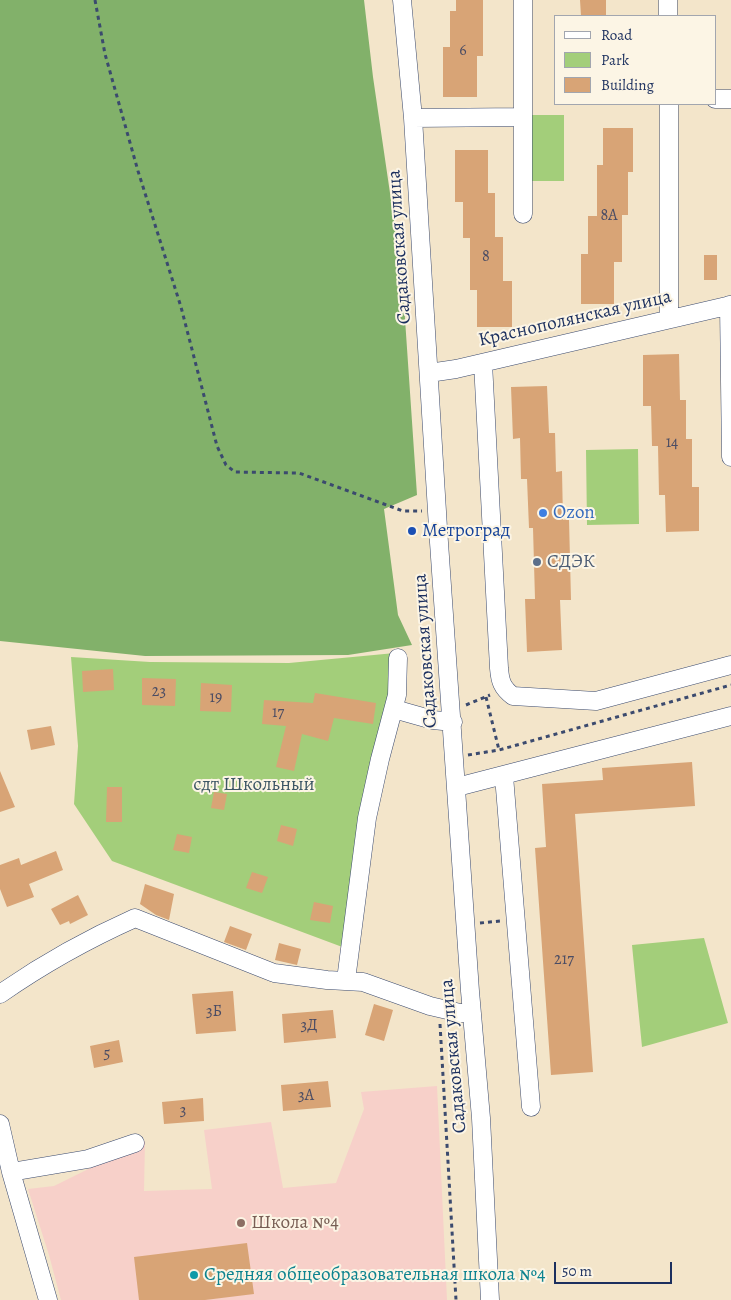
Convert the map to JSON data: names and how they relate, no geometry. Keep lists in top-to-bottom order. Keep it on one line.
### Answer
{"streets":{"street":["Садаковская улица","Краснополянская улица"]},"crossings":[["Садаковская улица","Краснополянская улица"]],"parks":["сдт Школьный"],"places":["Ozon","Метроград","СДЭК","Школа №4","Средняя общеобразовательная школа №4"],"house_numbers":["6","8А","8","14","23","19","17","217","3Б","3Д","5","3А","3"],"legend":["Road","Park","Building"],"scale_bar":"50 m"}
